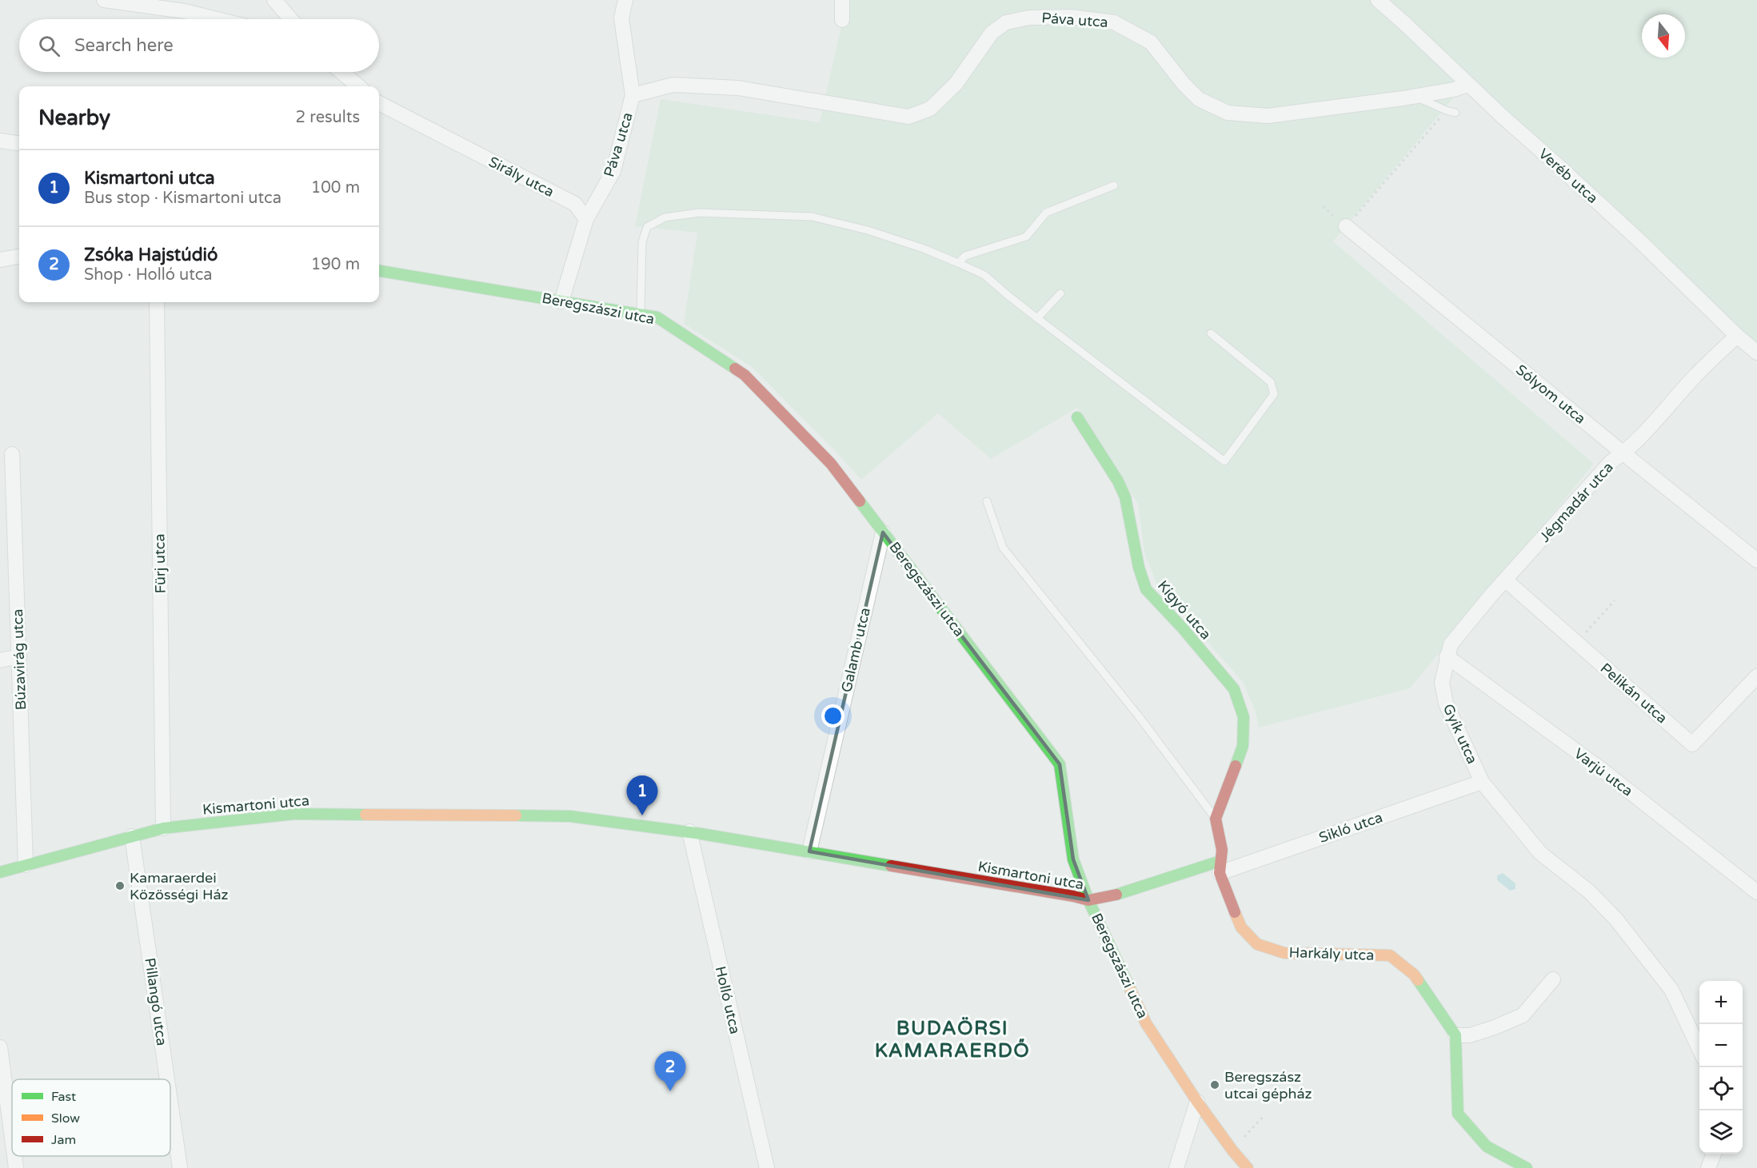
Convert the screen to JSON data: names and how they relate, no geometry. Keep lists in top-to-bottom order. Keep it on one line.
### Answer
{"streets":{"street":["Páva utca","Veréb utca","Sirály utca","Beregszászi utca","Sólyom utca","Jégmadár utca","Fürj utca","Kígyó utca","Galamb utca","Búzavirág utca","Pelikán utca","Gyík utca","Varjú utca","Kismartoni utca","Sikló utca","Harkály utca","Holló utca","Pillangó utca"]},"crossings":[["Páva utca","Veréb utca"],["Páva utca","Sirály utca"],["Veréb utca","Jégmadár utca"],["Beregszászi utca","Galamb utca"],["Beregszászi utca","Kismartoni utca"],["Sólyom utca","Jégmadár utca"],["Jégmadár utca","Pelikán utca"],["Jégmadár utca","Gyík utca"],["Jégmadár utca","Varjú utca"],["Fürj utca","Kismartoni utca"],["Galamb utca","Kismartoni utca"],["Búzavirág utca","Kismartoni utca"],["Gyík utca","Varjú utca"],["Gyík utca","Sikló utca"],["Kismartoni utca","Holló utca"],["Kismartoni utca","Pillangó utca"],["Sikló utca","Harkály utca"]],"districts":["BUDAÖRSI KAMARAERDŐ"],"places":["Kamaraerdei Közösségi Ház","Beregszász utcai gépház"],"legend":["Fast","Slow","Jam"],"north":"bottom","page":{"search":"Search here","heading":["Nearby","2 results"],"list":[{"mark":"1","name":"Kismartoni utca","note":"Bus stop · Kismartoni utca","value":"100 m"},{"mark":"2","name":"Zsóka Hajstúdió","note":"Shop · Holló utca","value":"190 m"}],"pins":["1","2"],"map_buttons":["+","−"]}}
